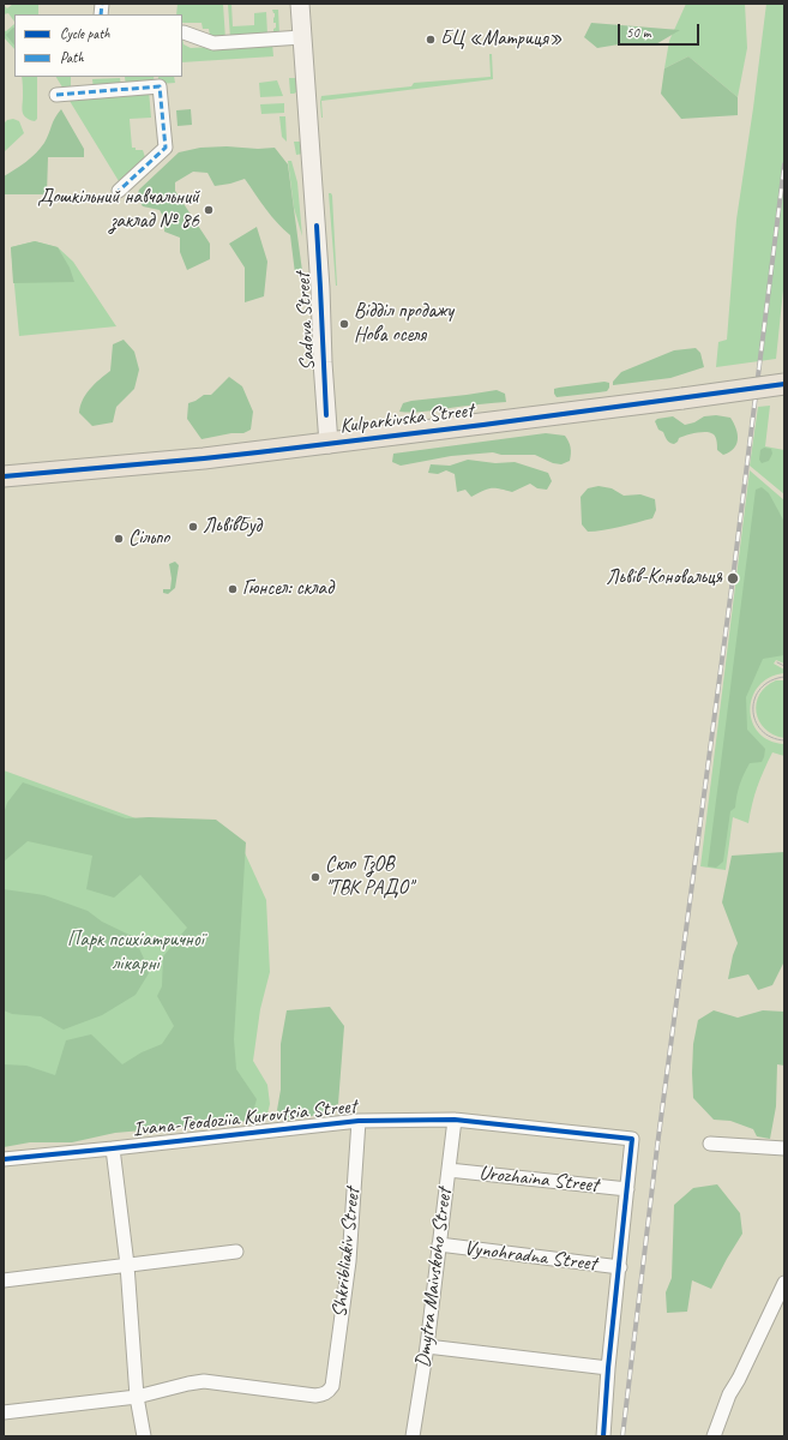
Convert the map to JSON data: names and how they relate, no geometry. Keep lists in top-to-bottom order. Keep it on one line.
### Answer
{"streets":{"main road":["Kulparkivska Street"],"street":["Sadova Street","Ivana-Teodoziia Kurovtsia Street","Urozhaina Street","Shkribliakiv Street","Vynohradna Street","Dmytra Maivskoho Street"]},"crossings":[["Sadova Street","Kulparkivska Street"],["Ivana-Teodoziia Kurovtsia Street","Urozhaina Street"],["Ivana-Teodoziia Kurovtsia Street","Shkribliakiv Street"],["Ivana-Teodoziia Kurovtsia Street","Dmytra Maivskoho Street"],["Urozhaina Street","Dmytra Maivskoho Street"],["Vynohradna Street","Dmytra Maivskoho Street"]],"parks":["Парк психіатричної лікарні"],"places":["БЦ «Матриця»","Дошкільний навчальний заклад № 86","Відділ продажу Нова оселя","ЛьвівБуд","Сільпо","Львів-Коновальця","Гюнсел: склад","Скло ТзОВ \"ТВК РАДО\""],"legend":["Cycle path","Path"],"scale_bar":"50 m"}
